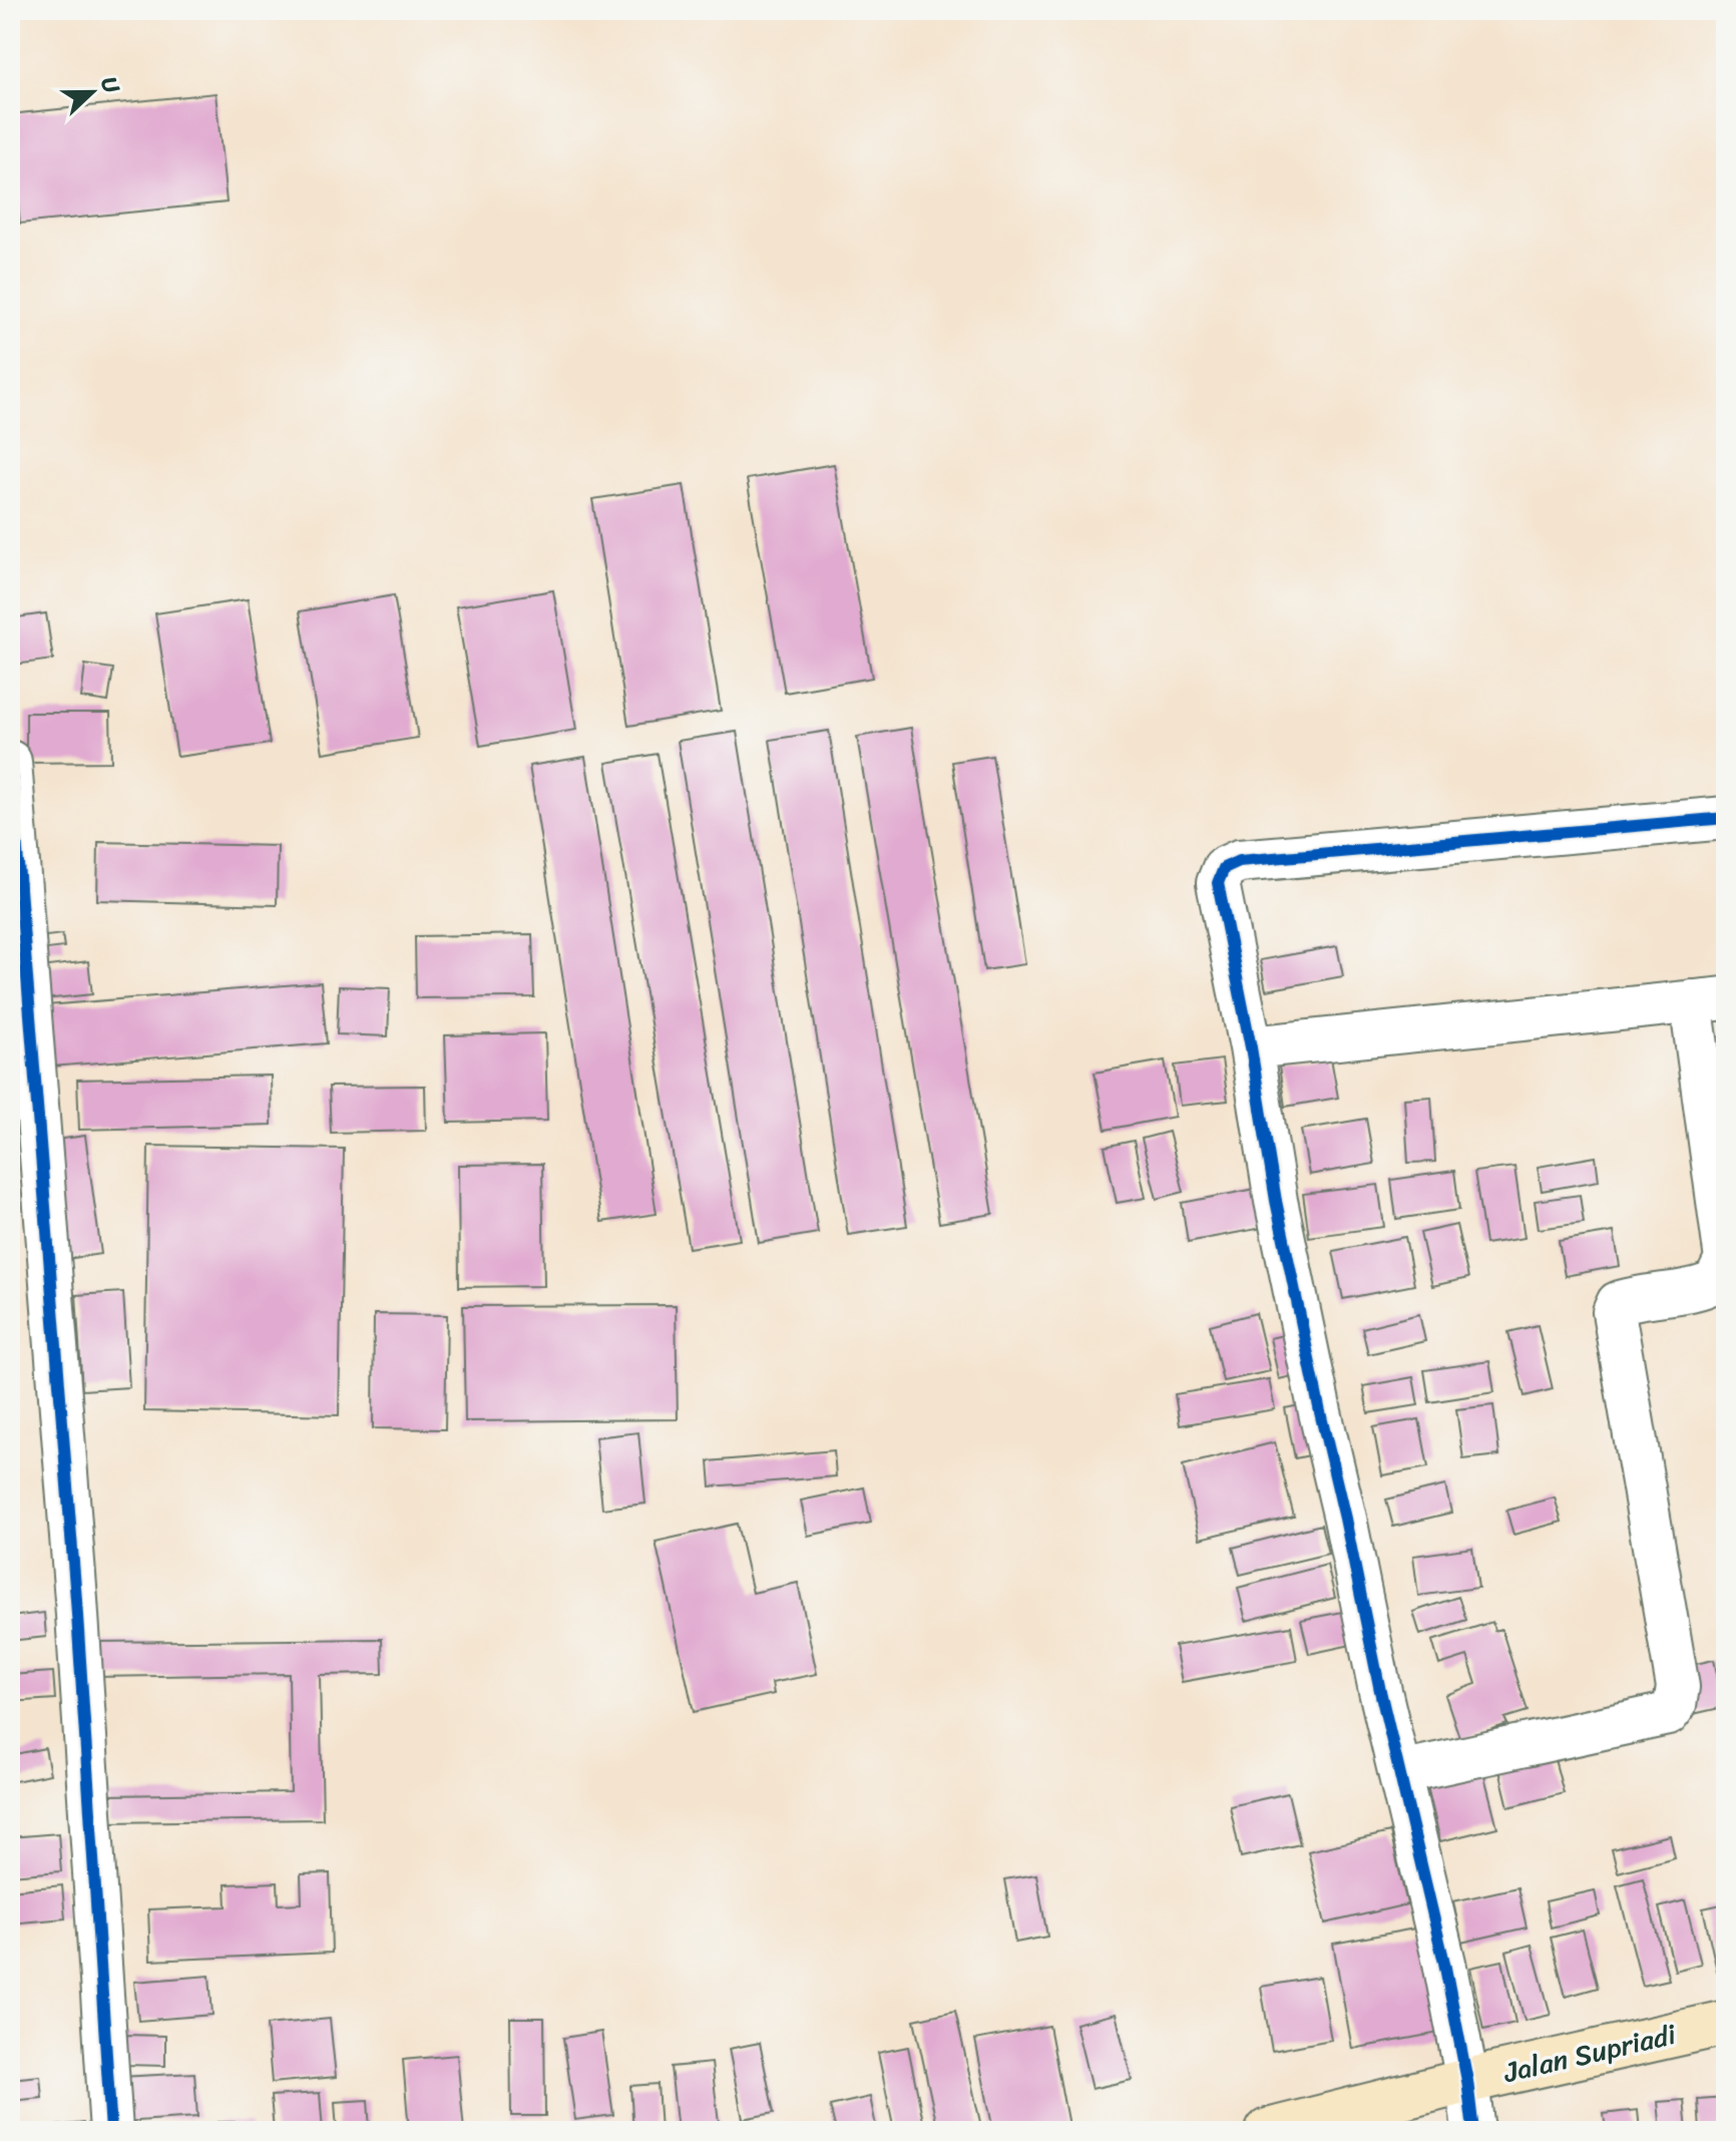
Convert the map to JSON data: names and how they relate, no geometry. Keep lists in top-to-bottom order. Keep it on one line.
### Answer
{"streets":{"main road":["Jalan Supriadi"]},"north":"right"}
